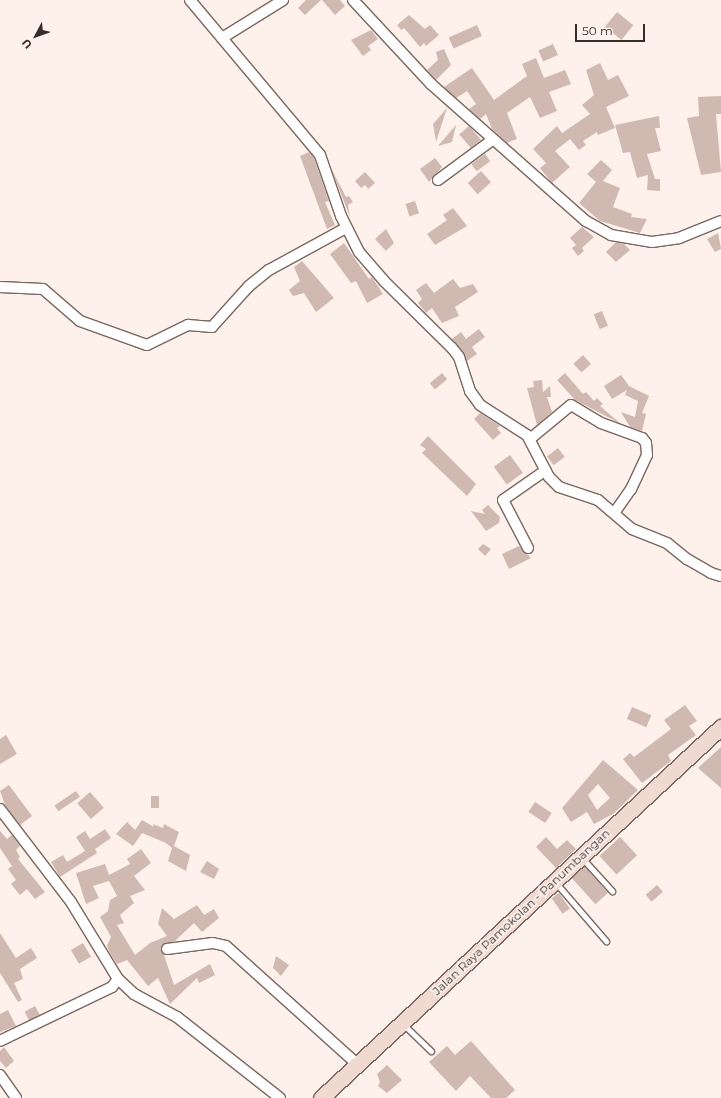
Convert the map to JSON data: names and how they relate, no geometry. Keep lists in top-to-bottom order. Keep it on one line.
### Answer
{"streets":{"main road":["Jalan Raya Pamokolan - Panumbangan"]},"scale_bar":"50 m","north":"bottom left"}
